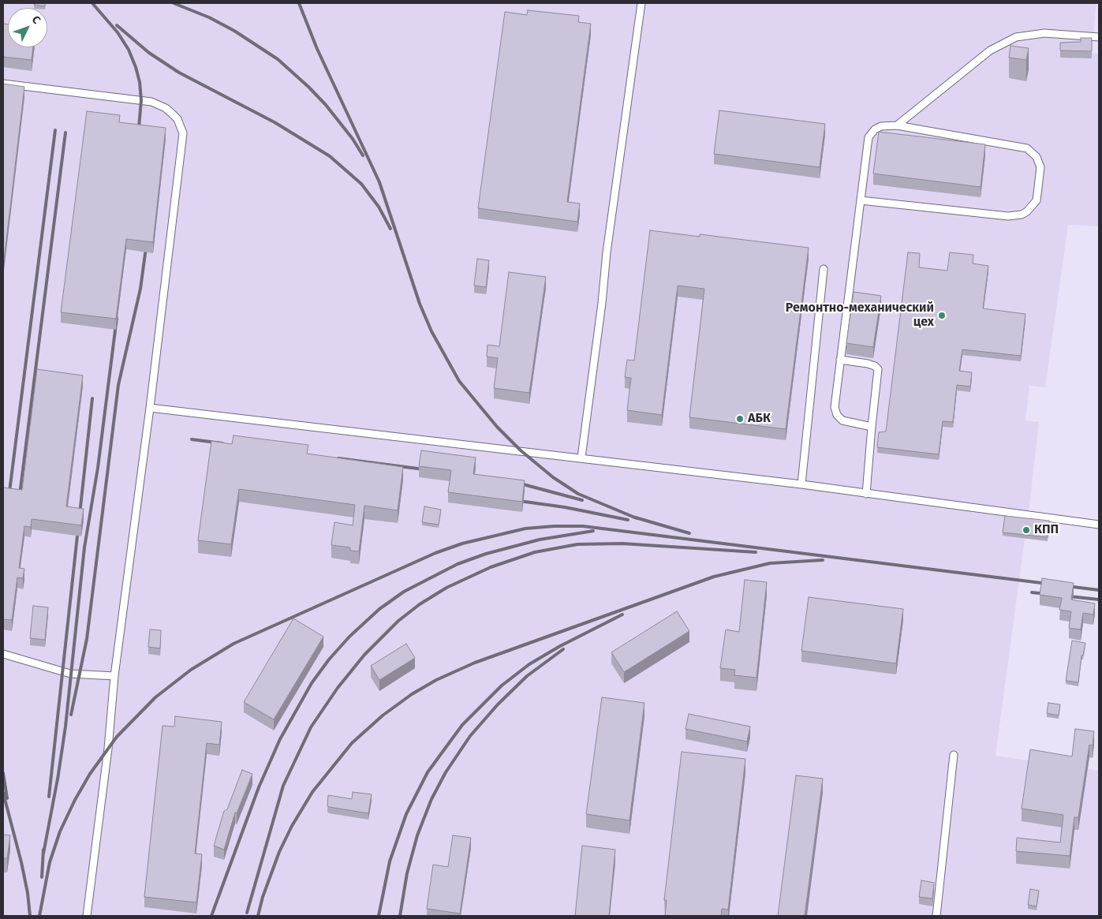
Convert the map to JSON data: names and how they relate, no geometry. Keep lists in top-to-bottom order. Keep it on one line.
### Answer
{"places":["Ремонтно-механический цех","АБК","КПП"],"north":"top right"}
